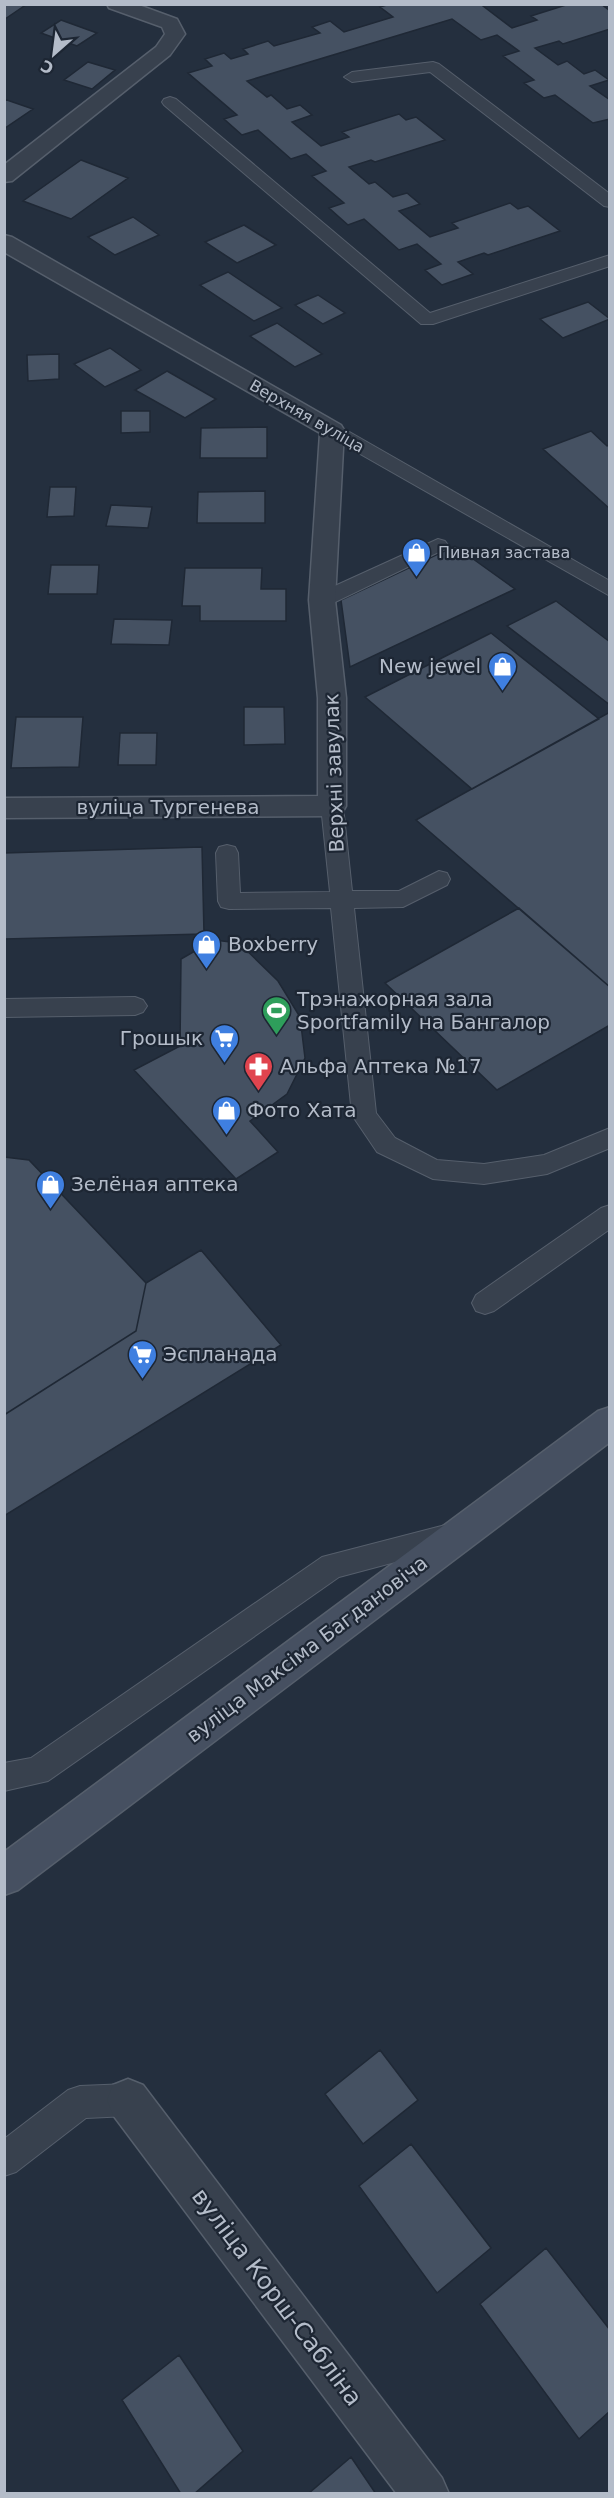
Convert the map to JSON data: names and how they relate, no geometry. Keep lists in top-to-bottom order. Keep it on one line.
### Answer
{"streets":{"main road":["вуліца Максіма Багдановіча"],"street":["Верхняя вуліца","Верхні завулак","вуліца Тургенева","вуліца Корш-Сабліна"]},"crossings":[["Верхняя вуліца","Верхні завулак"],["Верхні завулак","вуліца Тургенева"]],"places":{"shop":["Пивная застава","New jewel","Boxberry","Фото Хата","Зелёная аптека"],"sports":["Трэнажорная зала Sportfamily на Бангалор"],"supermarket":["Грошык","Эспланада"],"pharmacy":["Альфа Аптека №17"]},"north":"bottom left"}
